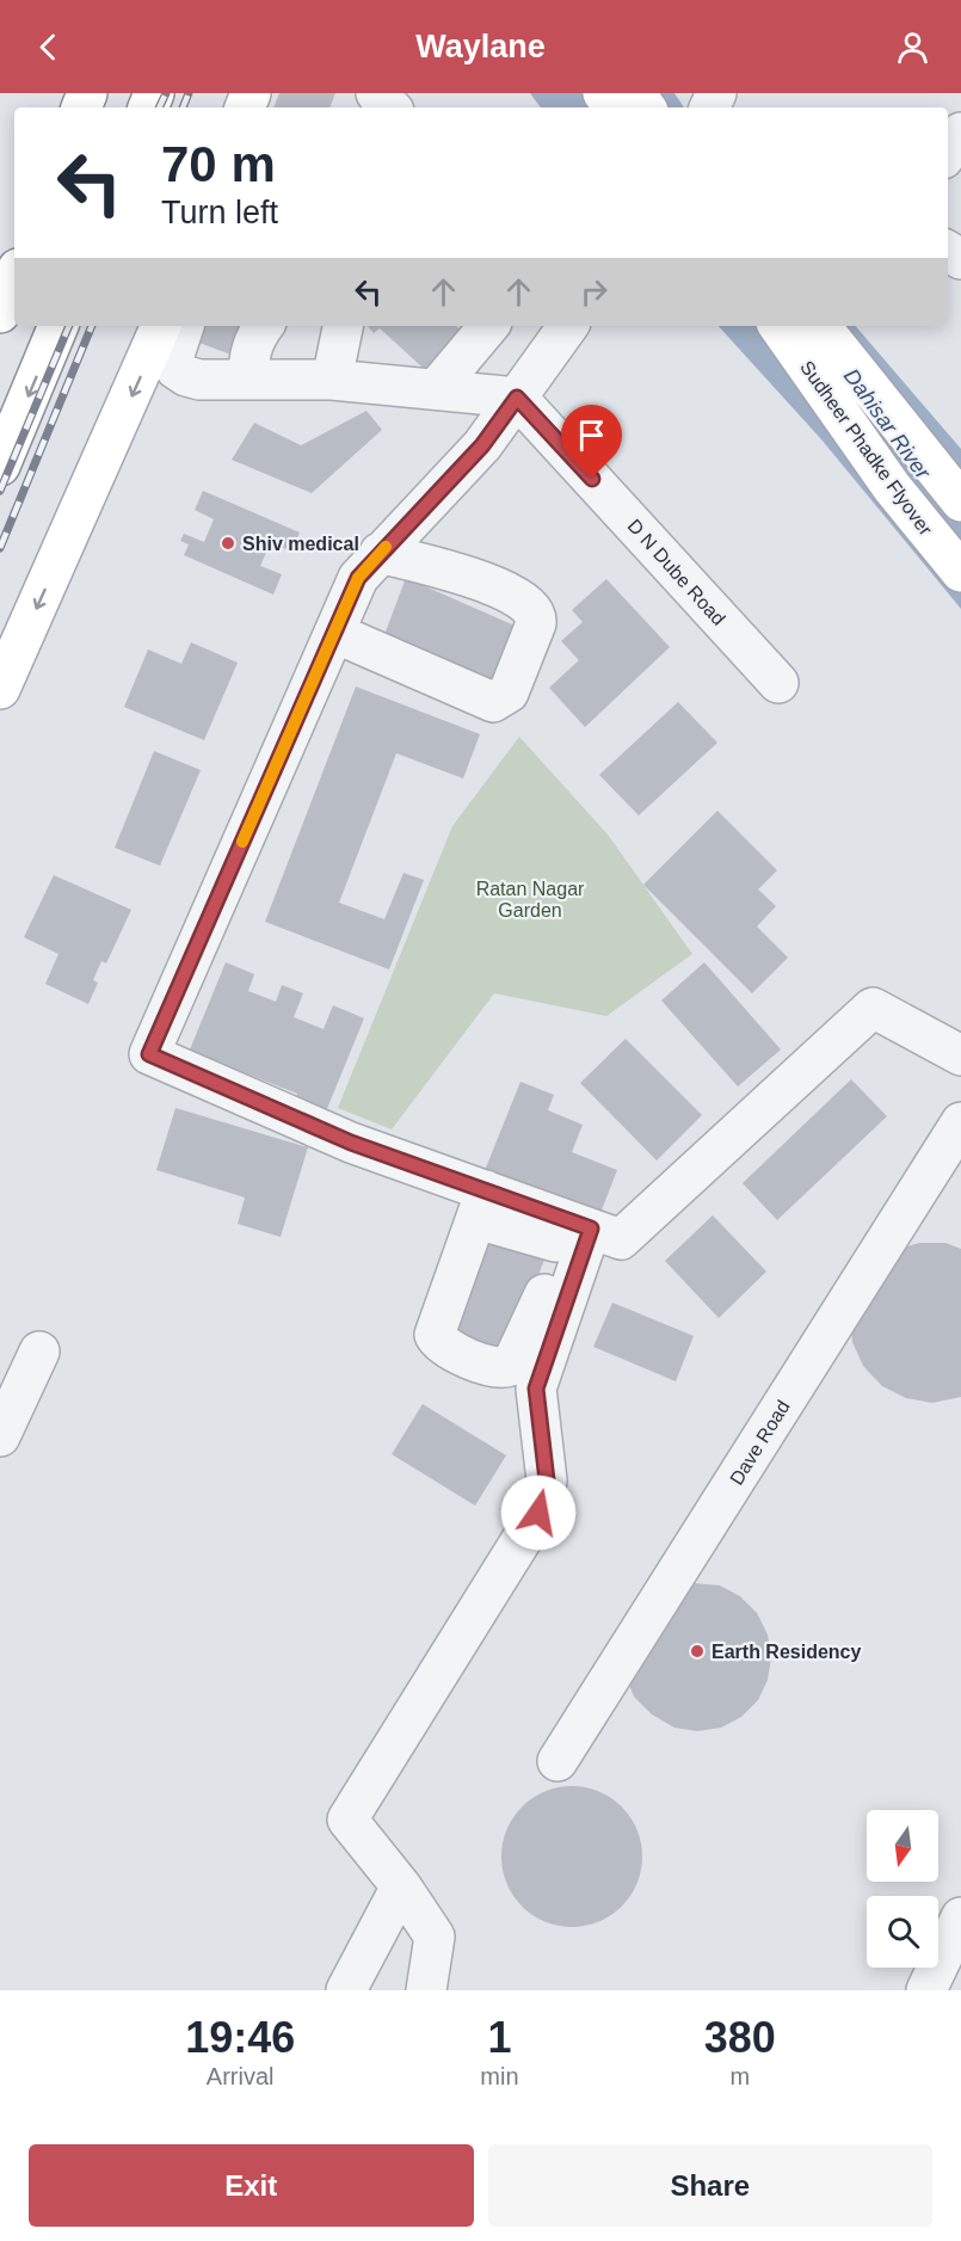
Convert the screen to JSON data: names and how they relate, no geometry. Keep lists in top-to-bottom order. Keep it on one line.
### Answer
{"streets":{"main road":["Sudheer Phadke Flyover"],"street":["D N Dube Road","Dave Road"]},"water":["Dahisar River"],"parks":["Ratan Nagar Garden"],"places":["Shiv medical","Earth Residency"],"north":"bottom","page":{"header":"Waylane","turn":["70 m","Turn left"],"eta":["19:46","Arrival","1","min","380","m"],"buttons":["Exit","Share"]}}
